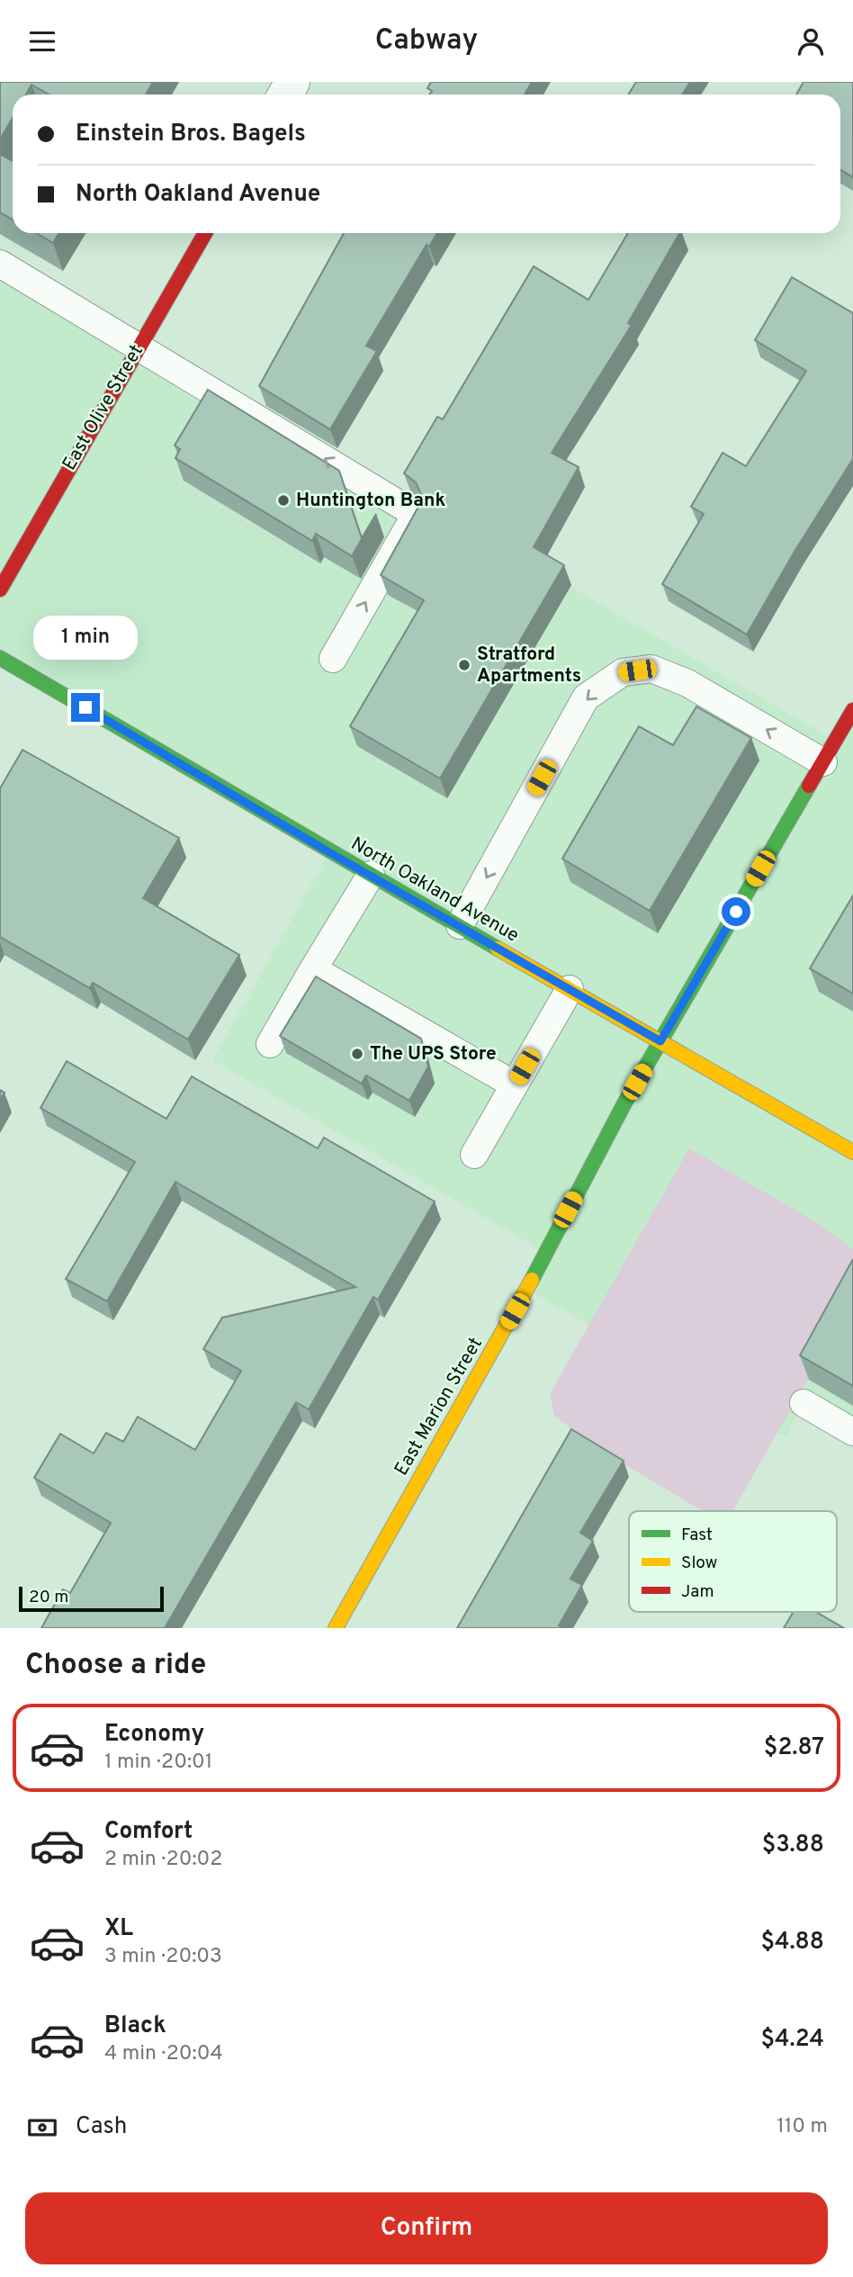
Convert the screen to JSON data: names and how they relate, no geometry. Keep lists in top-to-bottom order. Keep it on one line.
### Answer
{"streets":{"street":["East Olive Street","North Oakland Avenue","East Marion Street"]},"crossings":[["North Oakland Avenue","East Marion Street"]],"places":["Huntington Bank","Stratford Apartments","The UPS Store"],"legend":["Fast","Slow","Jam"],"scale_bar":"20 m","page":{"header":"Cabway","banner":["Einstein Bros. Bagels","North Oakland Avenue"],"bubble":"1 min","scale":"20 m","heading":"Choose a ride","list":[{"name":"Economy","note":"1 min · 20:01","value":"$2.87"},{"name":"Comfort","note":"2 min · 20:02","value":"$3.88"},{"name":"XL","note":"3 min · 20:03","value":"$4.88"},{"name":"Black","note":"4 min · 20:04","value":"$4.24"}],"pay":["Cash","110 m"],"buttons":"Confirm"}}
